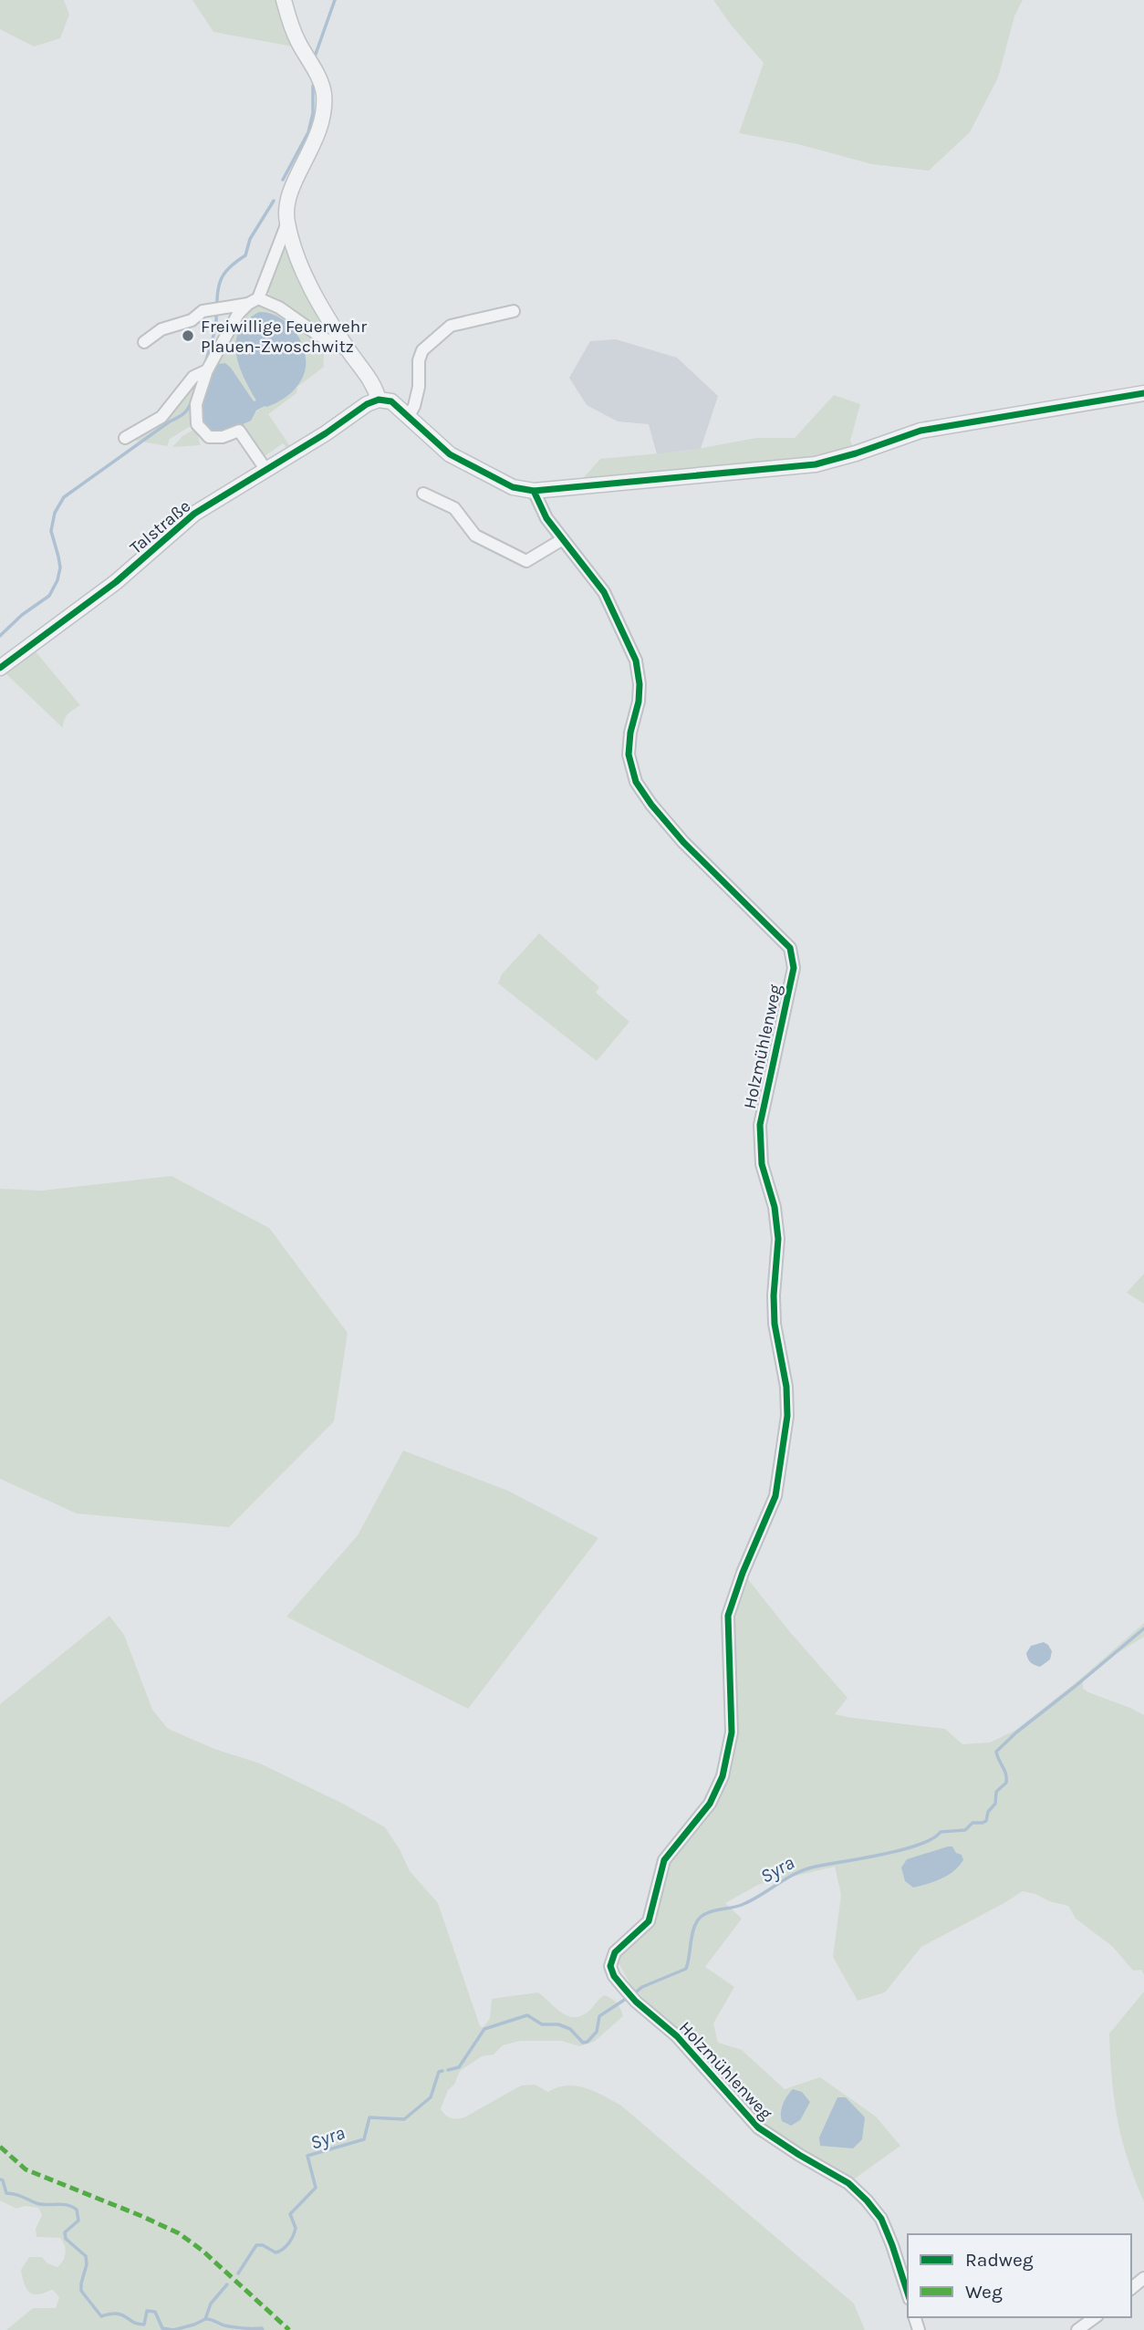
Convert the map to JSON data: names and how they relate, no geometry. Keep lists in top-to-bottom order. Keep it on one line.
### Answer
{"streets":{"street":["Talstraße","Holzmühlenweg"]},"water":["Syra"],"places":["Freiwillige Feuerwehr Plauen-Zwoschwitz"],"legend":["Radweg","Weg"]}
